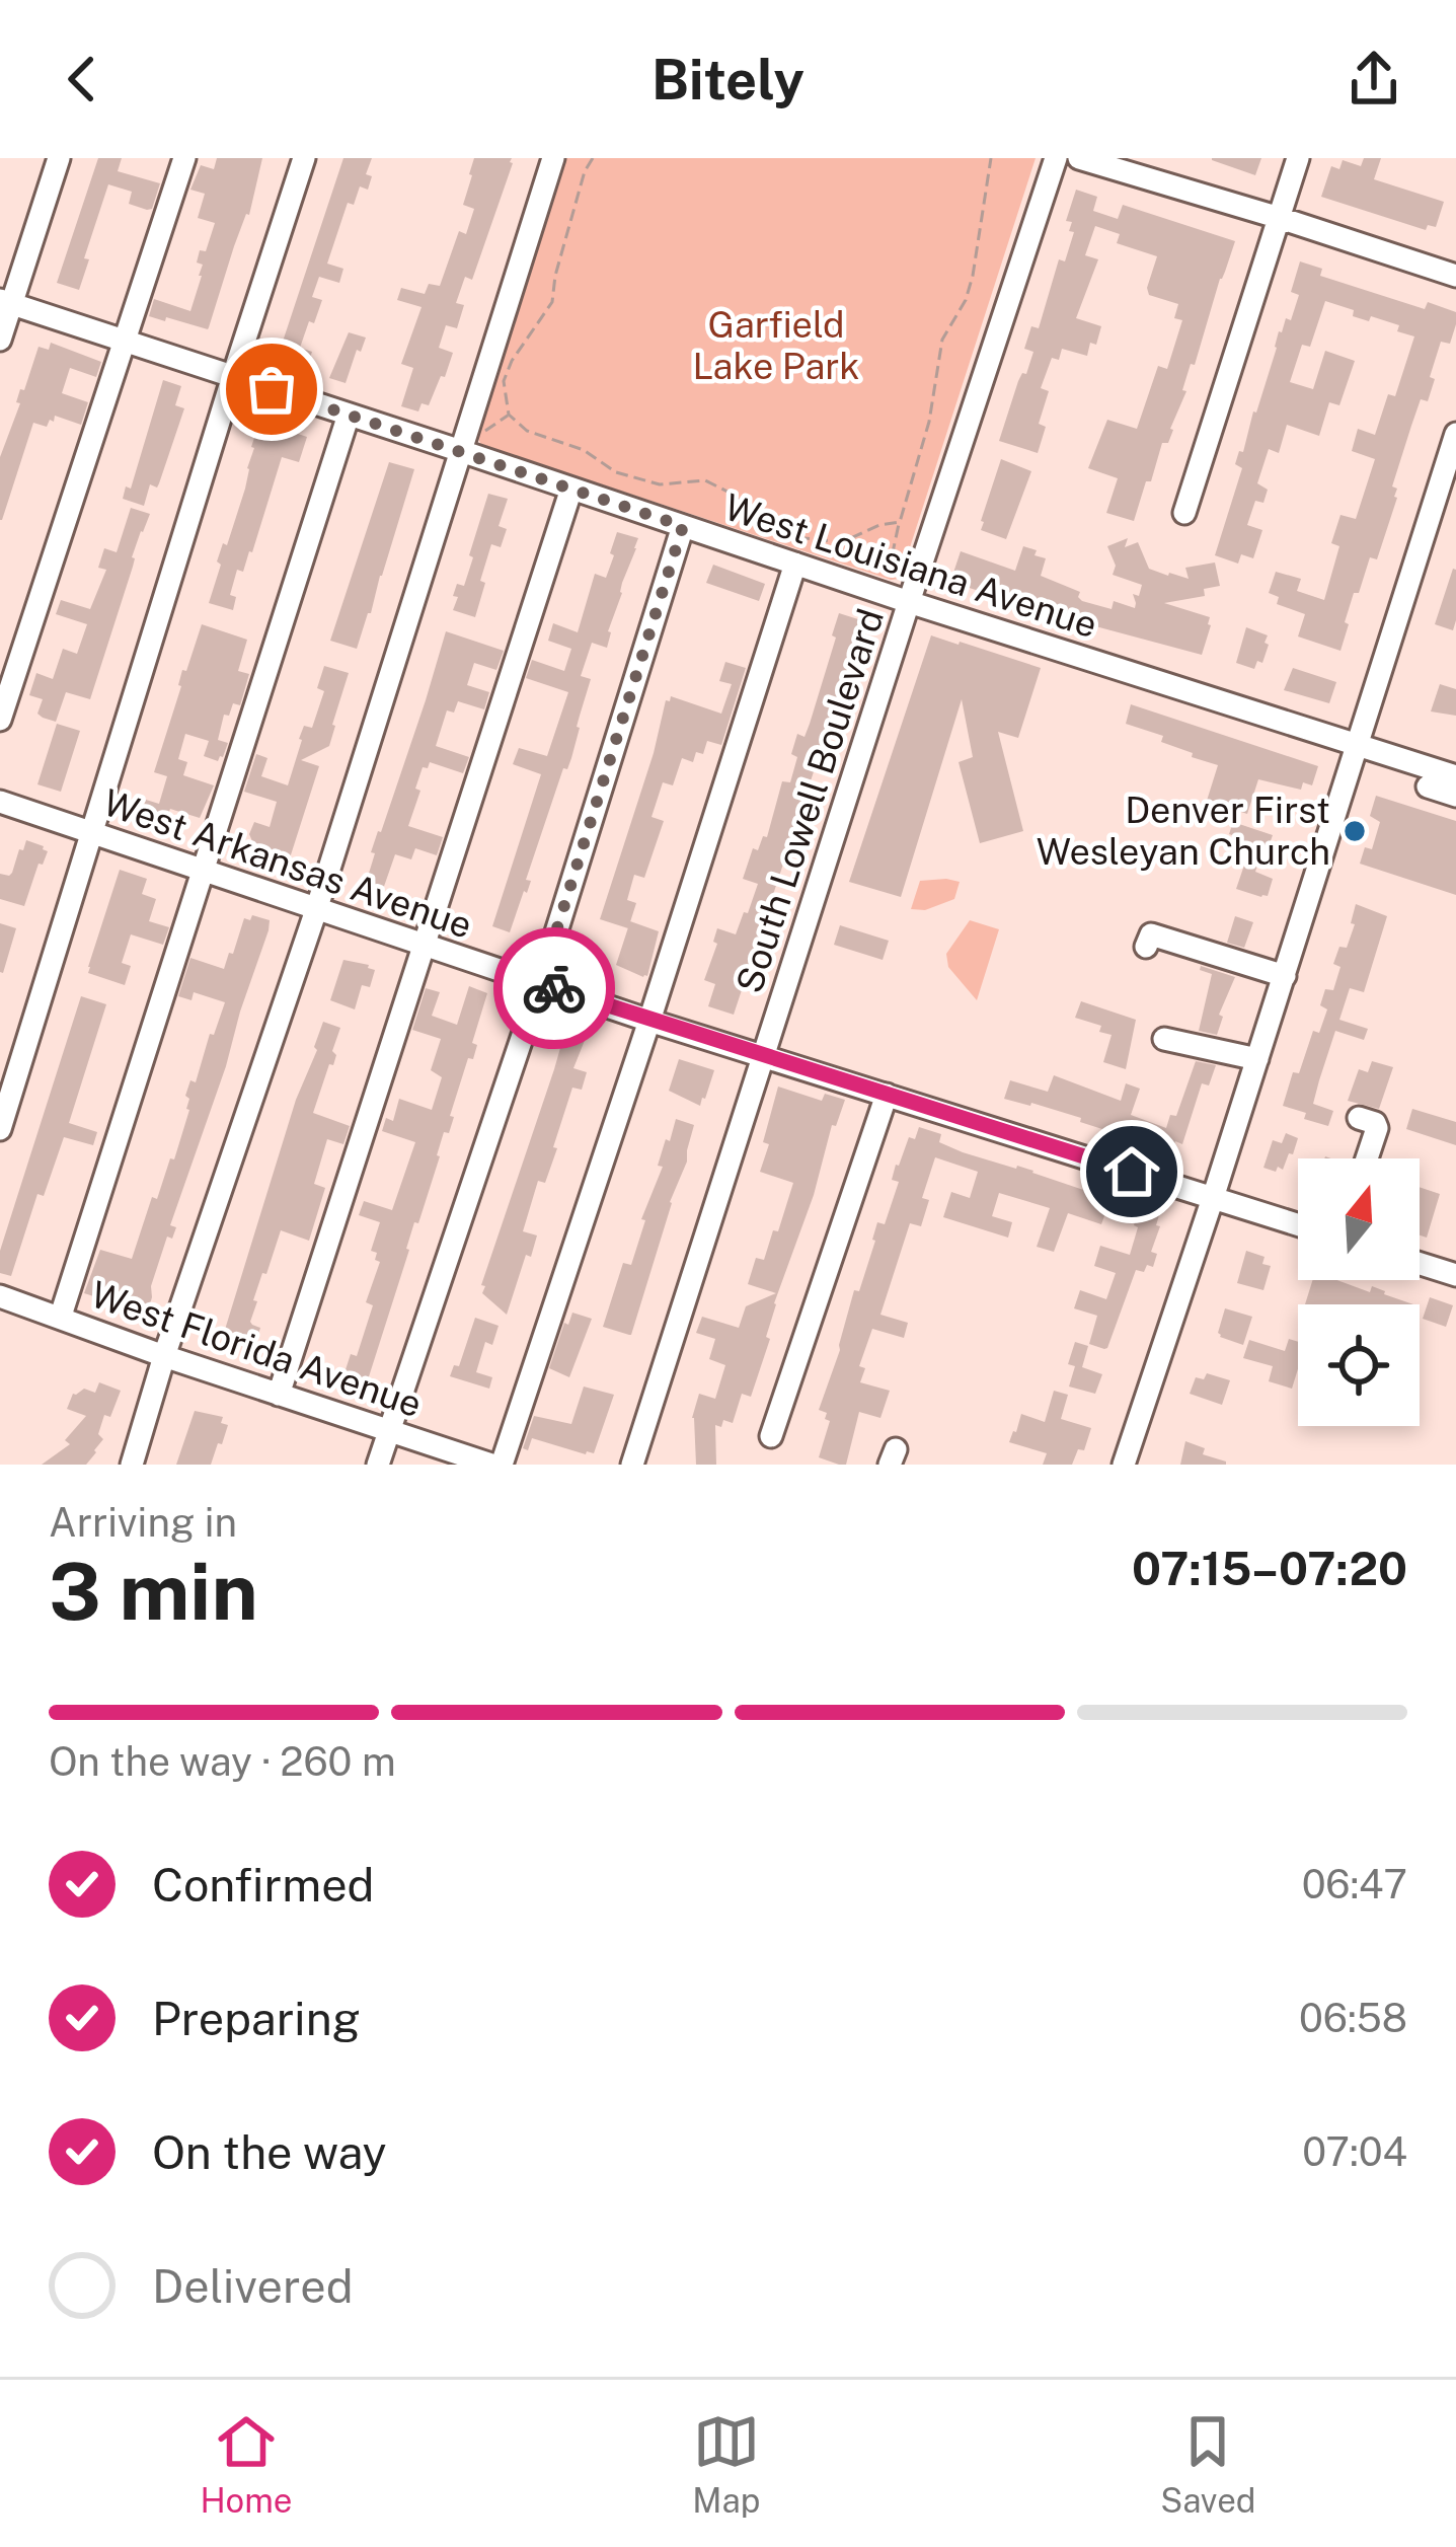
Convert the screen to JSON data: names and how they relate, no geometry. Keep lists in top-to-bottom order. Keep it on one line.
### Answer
{"streets":{"street":["West Louisiana Avenue","South Lowell Boulevard","West Arkansas Avenue","West Florida Avenue"]},"crossings":[["West Louisiana Avenue","South Lowell Boulevard"],["South Lowell Boulevard","West Arkansas Avenue"]],"parks":["Garfield Lake Park"],"places":["Denver First Wesleyan Church"],"north":"top","page":{"header":"Bitely","heading":["3 min","Arriving in","07:15–07:20"],"bar":"On the way · 260 m","list":[["Confirmed","06:47"],["Preparing","06:58"],["On the way","07:04"],"Delivered"],"tabs":["Home","Map","Saved"]}}
